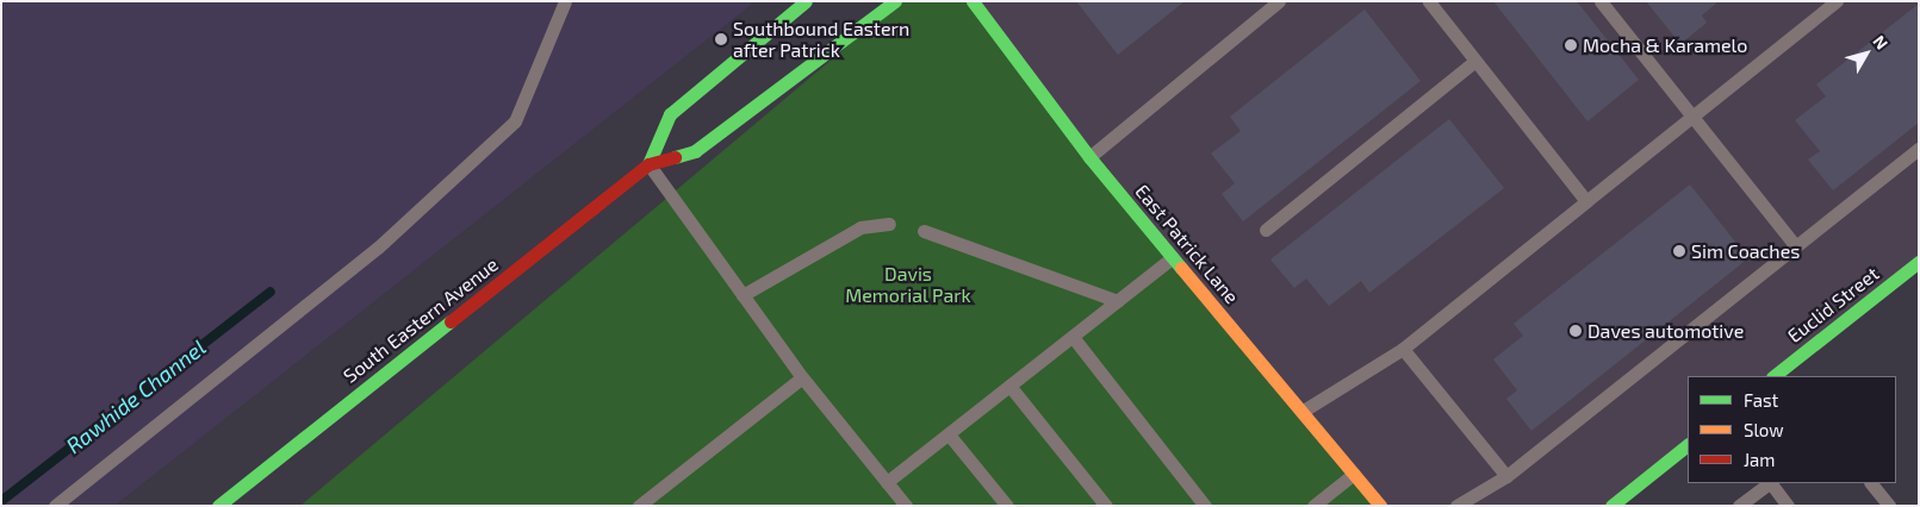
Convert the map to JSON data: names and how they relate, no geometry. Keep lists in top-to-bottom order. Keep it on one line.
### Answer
{"streets":{"main road":["East Patrick Lane","Euclid Street","South Eastern Avenue"]},"water":["Rawhide Channel"],"parks":["Davis Memorial Park"],"places":["Southbound Eastern after Patrick","Mocha & Karamelo","Sim Coaches","Daves automotive"],"legend":["Fast","Slow","Jam"],"north":"top right"}
